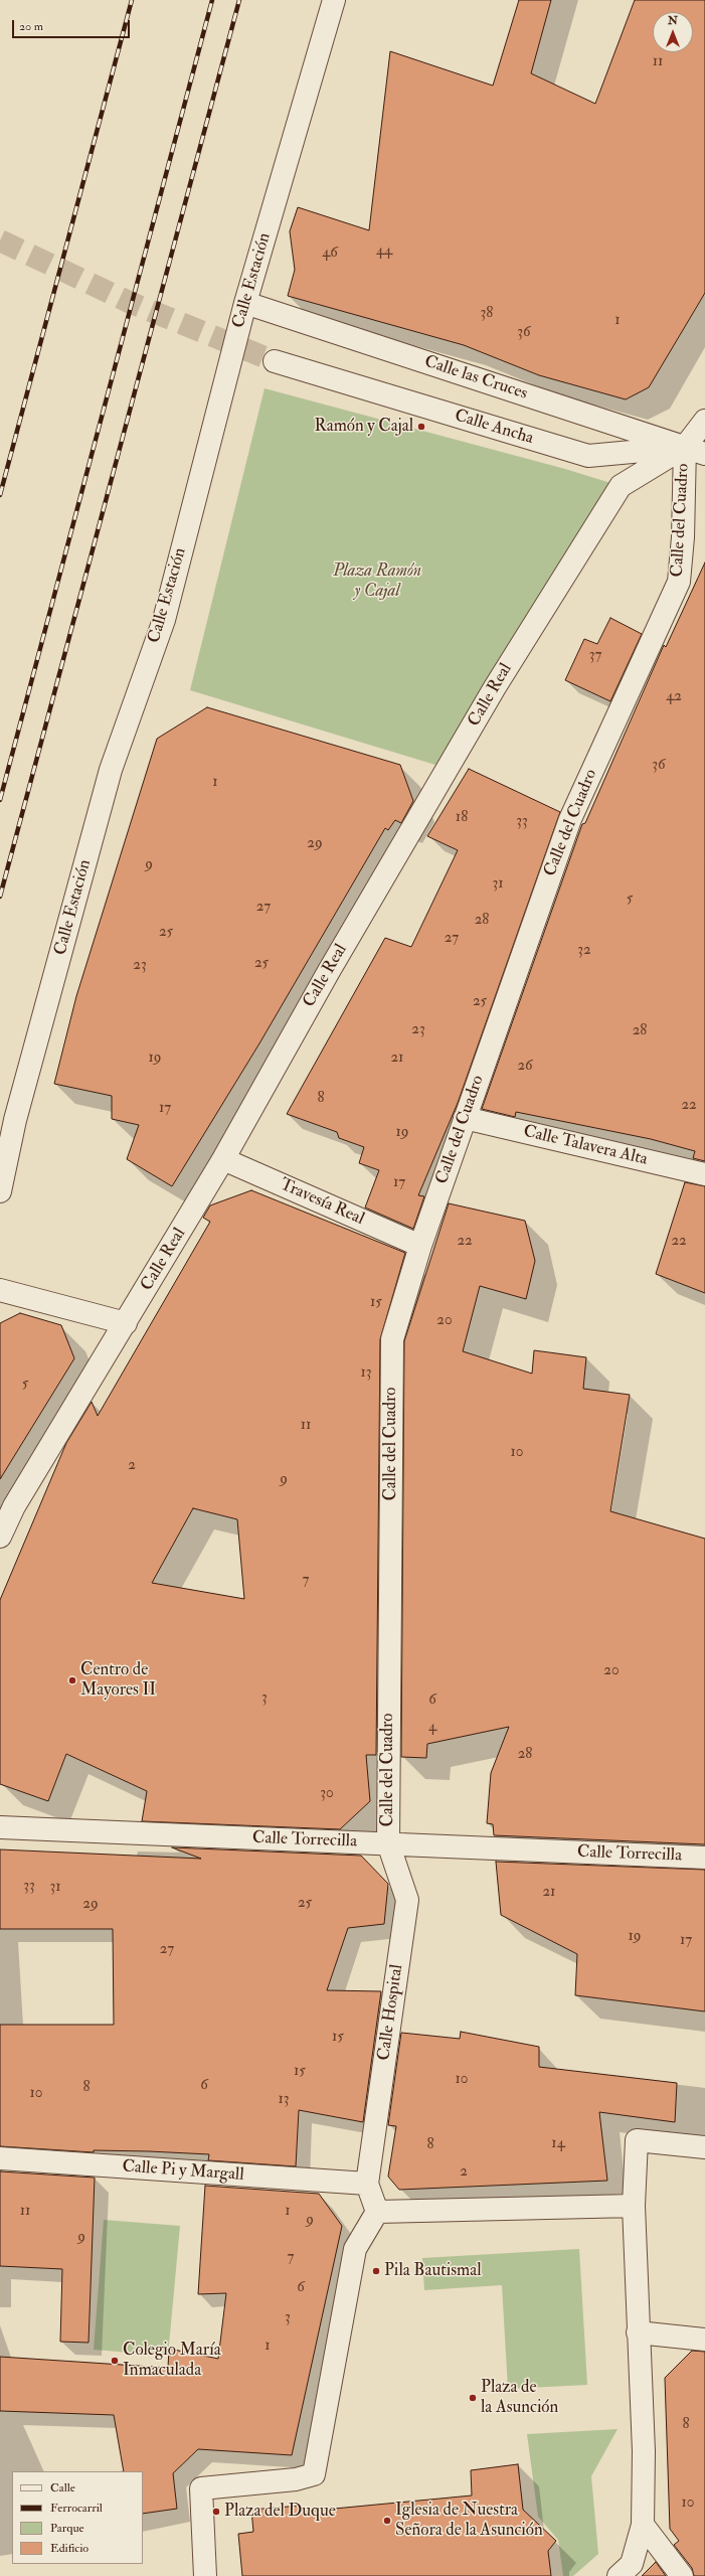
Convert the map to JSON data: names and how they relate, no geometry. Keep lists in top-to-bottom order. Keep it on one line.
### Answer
{"streets":{"street":["Calle Estación","Calle las Cruces","Calle Ancha","Calle del Cuadro","Calle Real","Calle Talavera Alta","Travesía Real","Calle Torrecilla","Calle Hospital","Calle Pi y Margall"]},"crossings":[["Calle Estación","Calle las Cruces"],["Calle las Cruces","Calle Ancha"],["Calle las Cruces","Calle del Cuadro"],["Calle las Cruces","Calle Real"],["Calle Ancha","Calle del Cuadro"],["Calle Ancha","Calle Real"],["Calle del Cuadro","Calle Real"],["Calle del Cuadro","Calle Talavera Alta"],["Calle del Cuadro","Travesía Real"],["Calle del Cuadro","Calle Torrecilla"],["Calle del Cuadro","Calle Hospital"],["Calle Real","Travesía Real"],["Calle Torrecilla","Calle Hospital"],["Calle Hospital","Calle Pi y Margall"]],"parks":["Plaza Ramón y Cajal"],"places":["Ramón y Cajal","Centro de Mayores II","Pila Bautismal","Colegio María Inmaculada","Plaza de la Asunción","Plaza del Duque","Iglesia de Nuestra Señora de la Asunción"],"house_numbers":["11","44","46","38","1","36","37","42","36","1","18","33","29","9","31","5","27","28","25","27","32","25","23","25","23","28","19","21","26","8","22","17","19","17","22","22","15","20","13","5","11","10","2","9","7","20","3","6","4","28","30","33","31","21","25","29","19","17","27","15","15","10","6","8","10","13","14","8","2","11","1","9","9","7","6","3","1","8","10"],"legend":["Calle","Ferrocarril","Parque","Edificio"],"scale_bar":"20 m","north":"top"}
